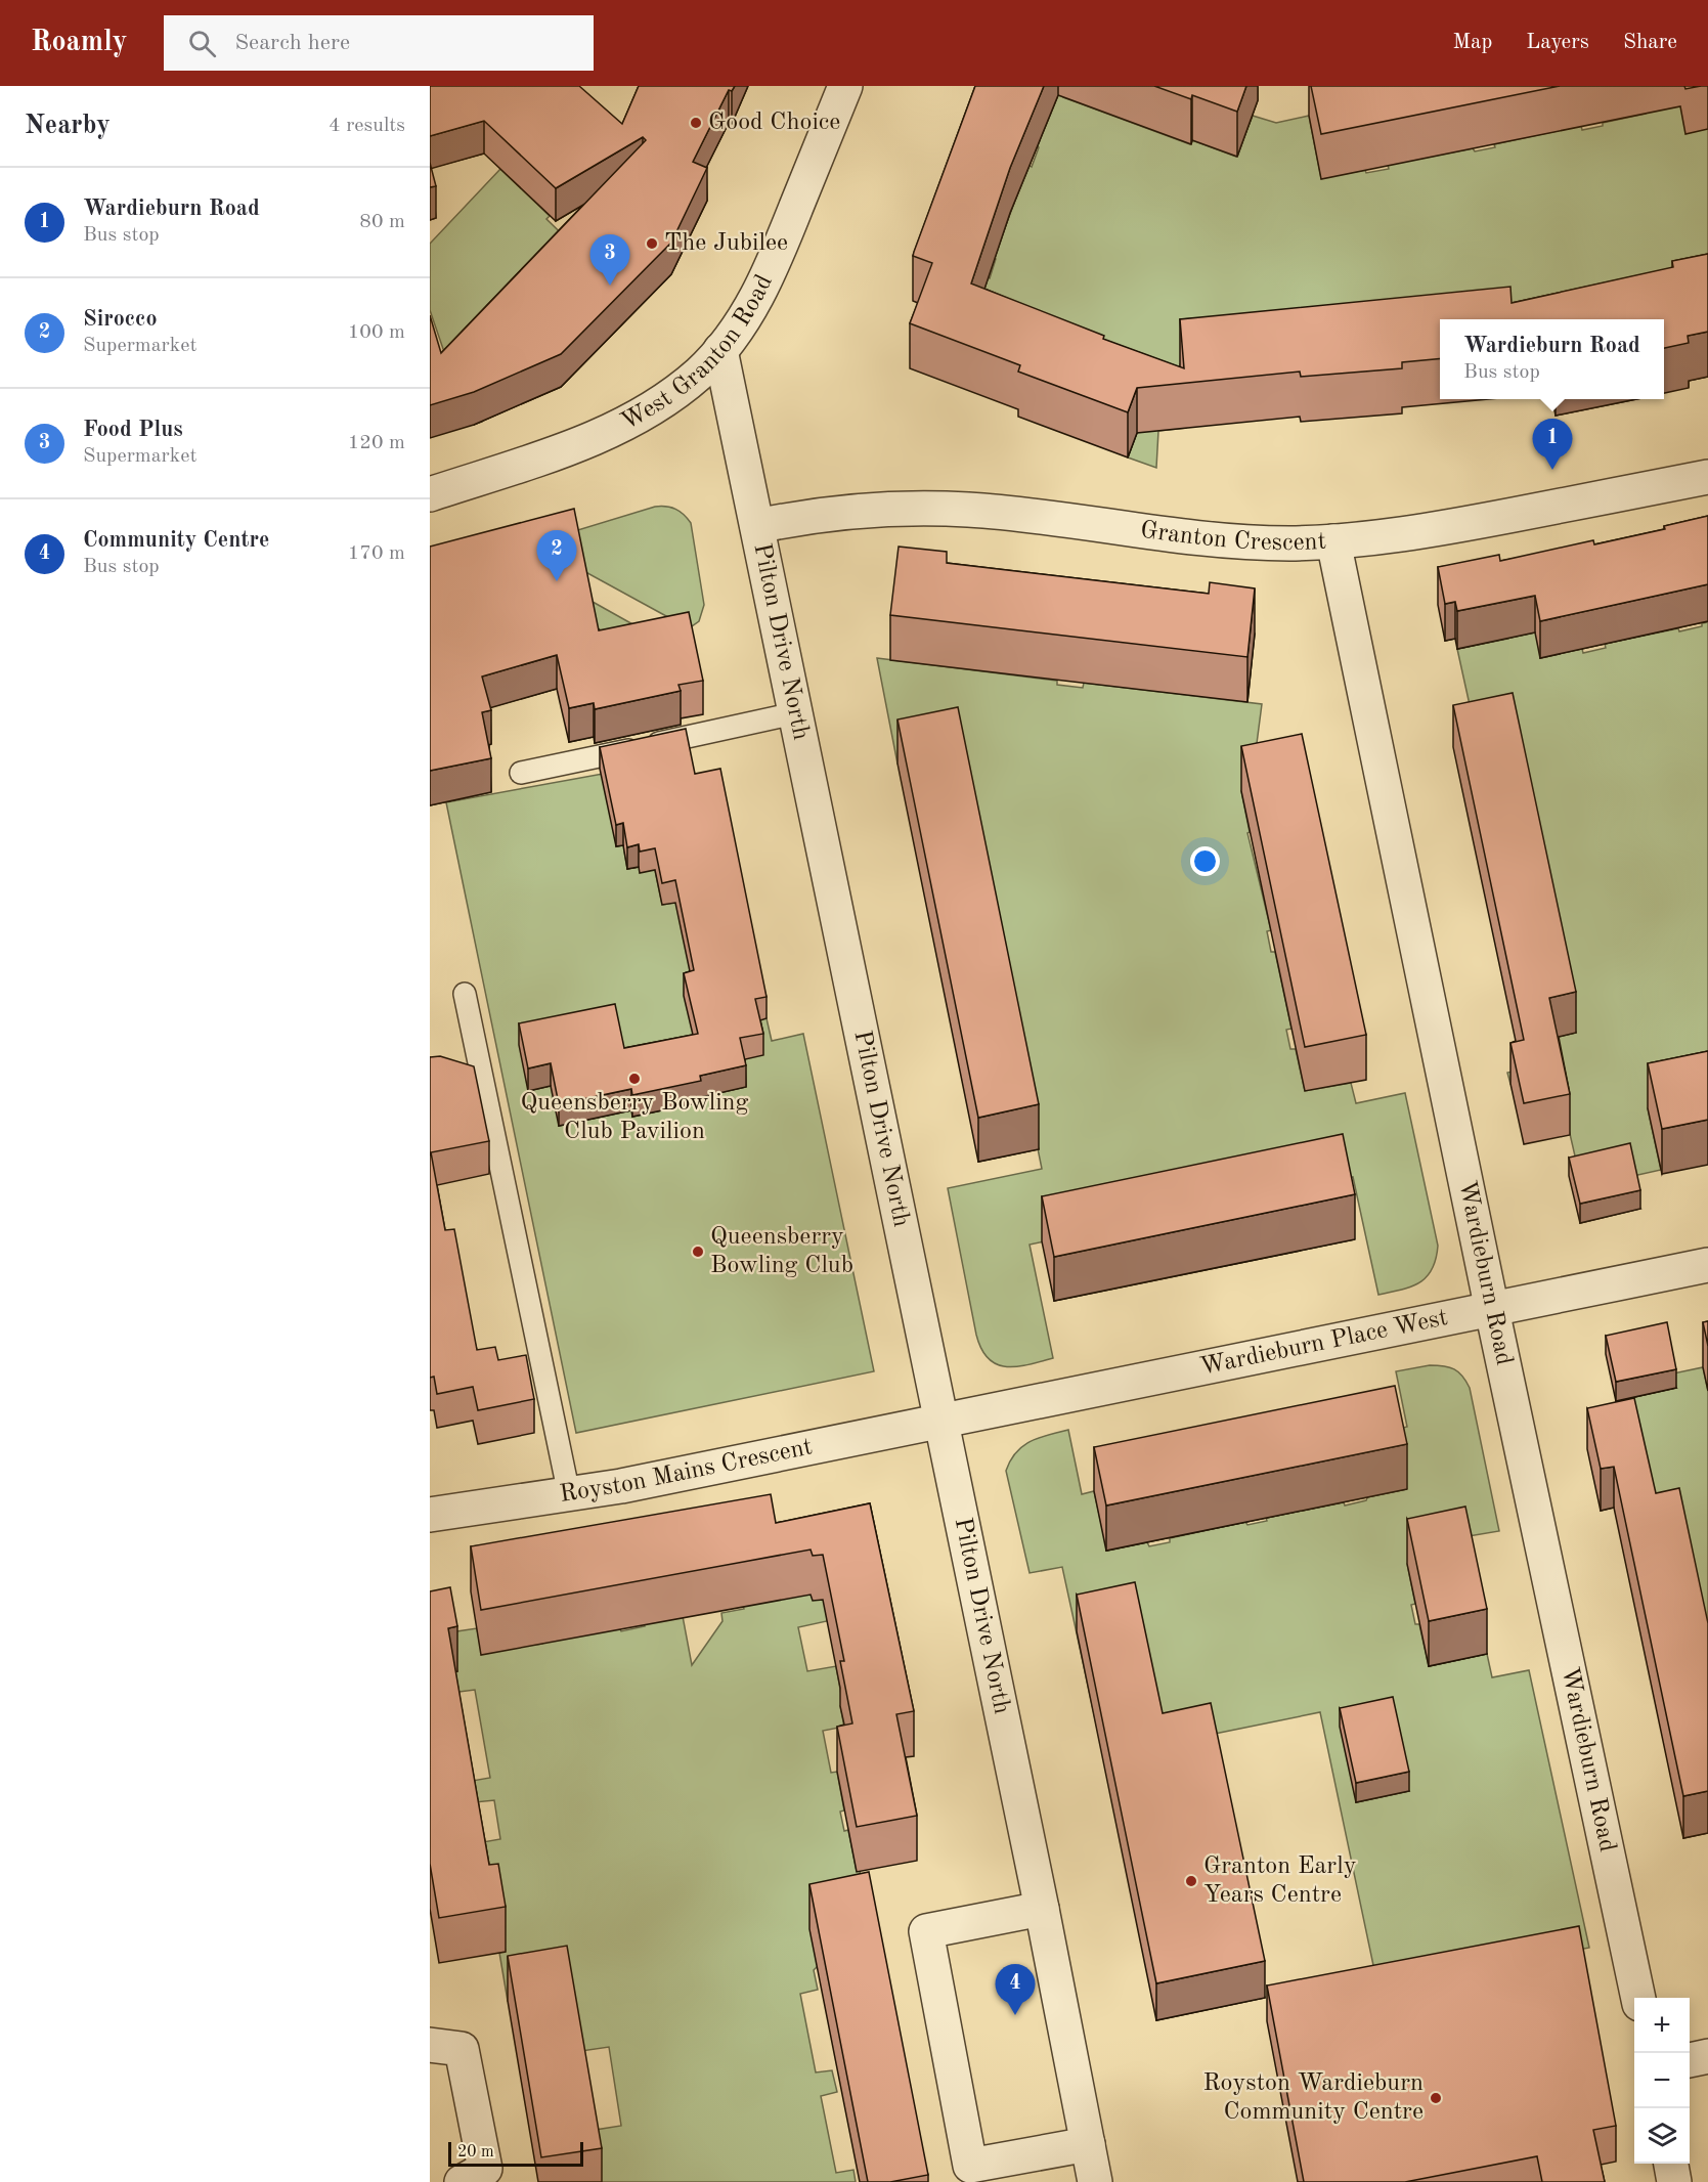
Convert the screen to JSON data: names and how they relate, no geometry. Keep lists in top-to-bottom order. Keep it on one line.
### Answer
{"streets":{"street":["West Granton Road","Granton Crescent","Pilton Drive North","Wardieburn Road","Wardieburn Place West","Royston Mains Crescent"]},"crossings":[["West Granton Road","Pilton Drive North"],["Granton Crescent","Pilton Drive North"],["Granton Crescent","Wardieburn Road"],["Pilton Drive North","Wardieburn Place West"],["Pilton Drive North","Royston Mains Crescent"],["Wardieburn Road","Wardieburn Place West"],["Wardieburn Place West","Royston Mains Crescent"]],"places":["Good Choice","The Jubilee","Queensberry Bowling Club Pavilion","Queensberry Bowling Club","Granton Early Years Centre","Royston Wardieburn Community Centre"],"scale_bar":"20 m","page":{"header":"Roamly","search":"Search here","nav":["Map","Layers","Share"],"heading":["Nearby","4 results"],"list":[{"mark":"1","name":"Wardieburn Road","note":"Bus stop","value":"80 m"},{"mark":"2","name":"Sirocco","note":"Supermarket","value":"100 m"},{"mark":"3","name":"Food Plus","note":"Supermarket","value":"120 m"},{"mark":"4","name":"Community Centre","note":"Bus stop","value":"170 m"}],"pins":["3","1","2","4"],"popup":["Wardieburn Road","Bus stop"],"map_buttons":["+","−"],"scale":"20 m"}}
